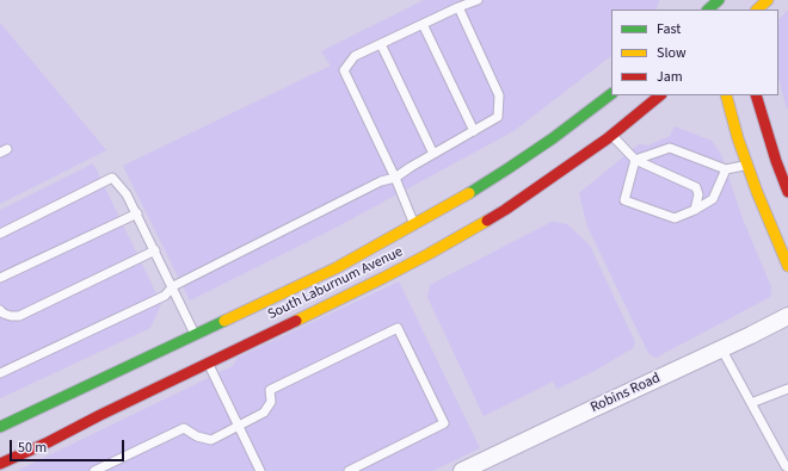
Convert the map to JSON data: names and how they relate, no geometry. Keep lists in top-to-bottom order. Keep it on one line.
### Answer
{"streets":{"main road":["South Laburnum Avenue"],"street":["Robins Road"]},"legend":["Fast","Slow","Jam"],"scale_bar":"50 m"}
